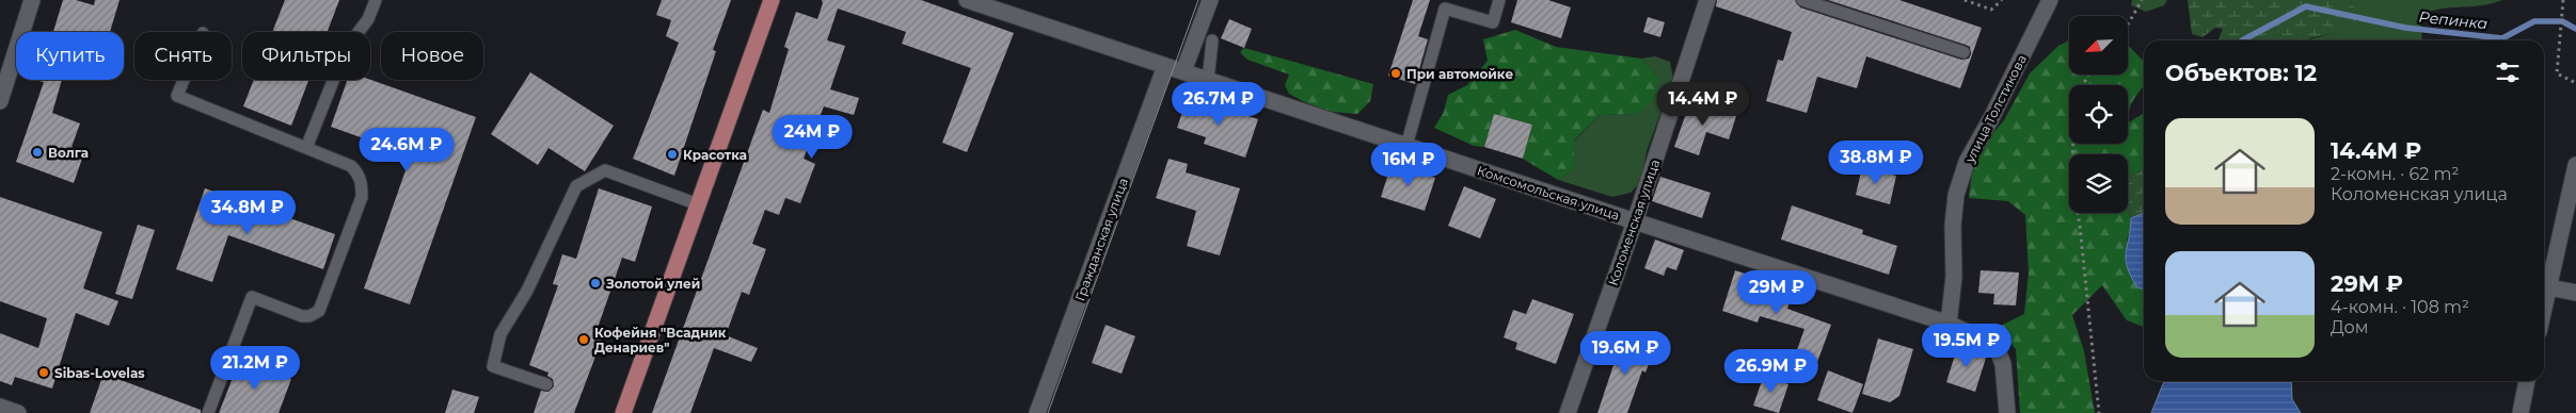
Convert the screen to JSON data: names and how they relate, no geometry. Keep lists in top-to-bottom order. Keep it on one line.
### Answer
{"streets":{"street":["улица Толстикова","Комсомольская улица","Коломенская улица","Гражданская улица"]},"crossings":[["улица Толстикова","Комсомольская улица"],["Комсомольская улица","Коломенская улица"],["Комсомольская улица","Гражданская улица"]],"water":["Репинка"],"places":["При автомойке","Волга","Красотка","Золотой улей","Кофейня \"Всадник Денариев\"","Sibas-Lovelas"],"north":"bottom left","page":{"chip":["Купить","Снять","Фильтры","Новое"],"heading":"Объектов: 12","price":["26.7M ₽","14.4M ₽","24M ₽","24.6M ₽","38.8M ₽","16M ₽","34.8M ₽","29M ₽","19.5M ₽","19.6M ₽","21.2M ₽","26.9M ₽"],"list":[{"name":"14.4M ₽","note":"2-комн. · 62 m² · Коломенская улица"},{"name":"29M ₽","note":"4-комн. · 108 m² · Дом"}]}}
